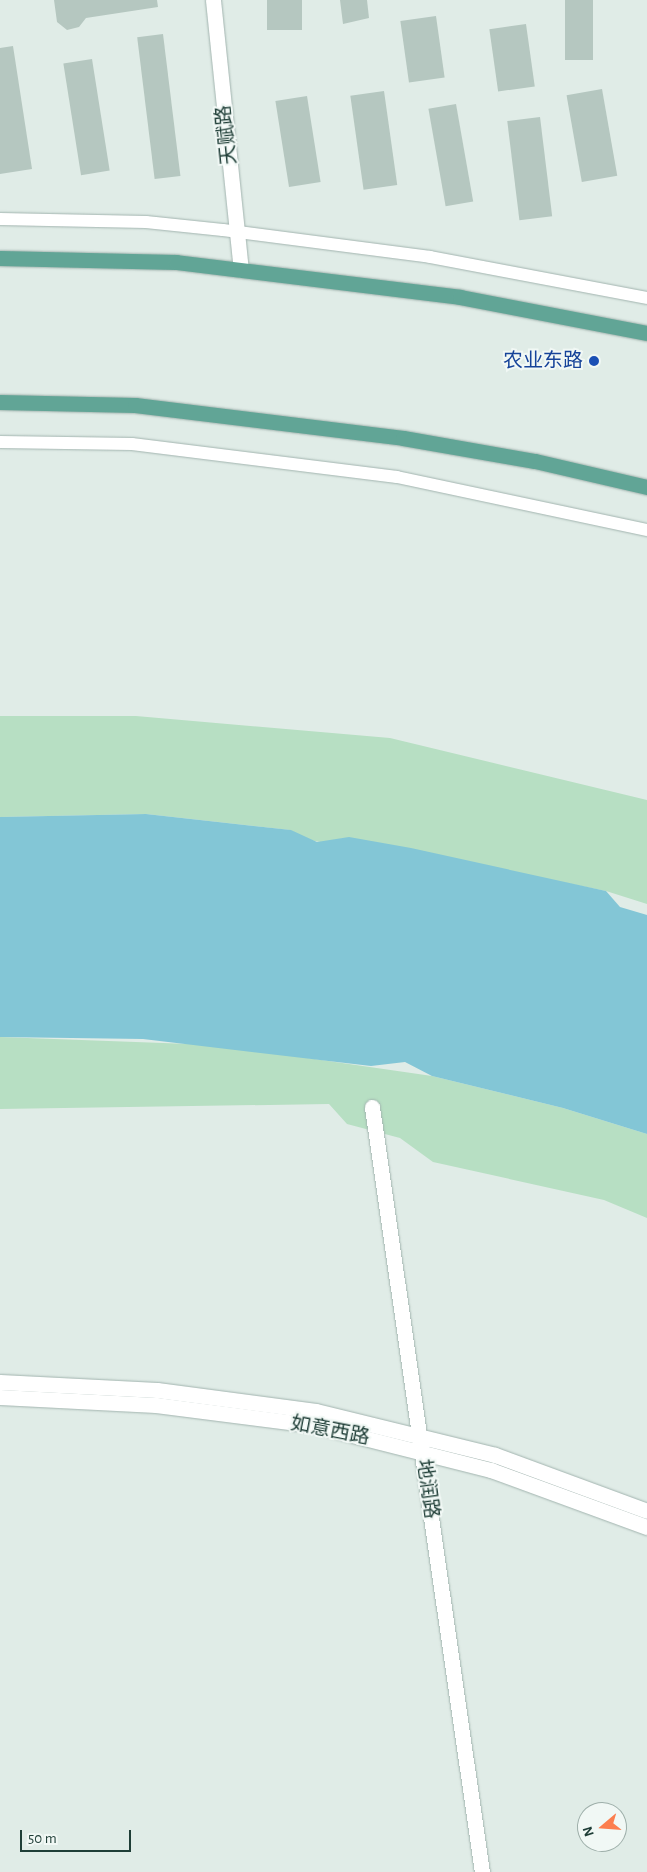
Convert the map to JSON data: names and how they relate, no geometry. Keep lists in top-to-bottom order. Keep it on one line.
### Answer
{"streets":{"street":["天赋路","如意西路","地润路"]},"crossings":[["如意西路","地润路"]],"places":["农业东路"],"scale_bar":"50 m","north":"left"}
